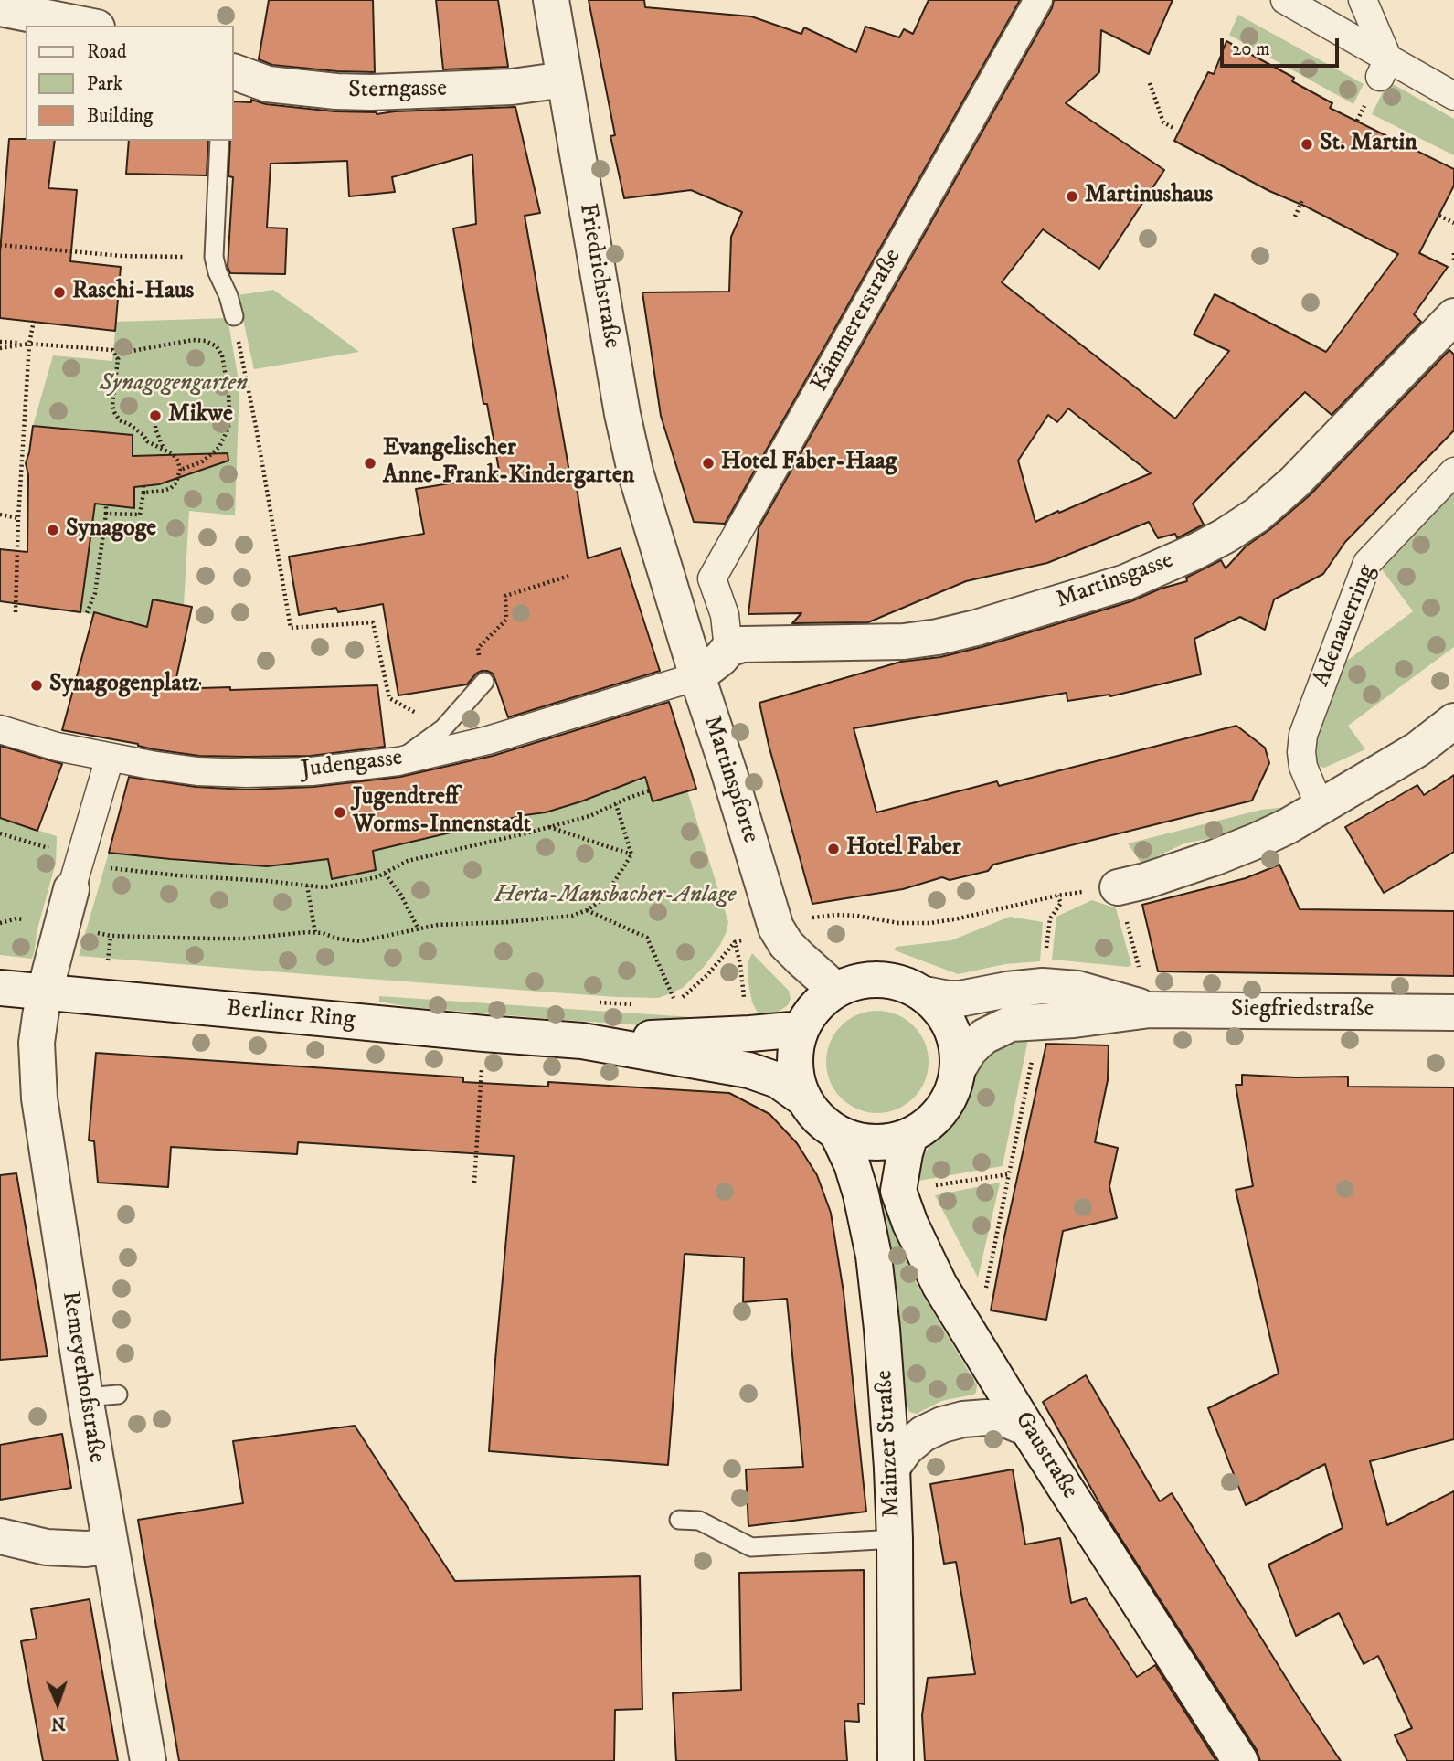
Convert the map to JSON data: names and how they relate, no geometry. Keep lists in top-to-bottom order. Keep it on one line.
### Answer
{"streets":{"street":["Sterngasse","Friedrichstraße","Kämmererstraße","Martinsgasse","Adenauerring","Judengasse","Martinspforte","Siegfriedstraße","Berliner Ring","Remeyerhofstraße","Mainzer Straße","Gaustraße"]},"crossings":[["Sterngasse","Friedrichstraße"],["Friedrichstraße","Martinspforte"],["Kämmererstraße","Martinsgasse"],["Judengasse","Martinspforte"],["Martinspforte","Siegfriedstraße"],["Martinspforte","Berliner Ring"],["Martinspforte","Mainzer Straße"],["Martinspforte","Gaustraße"],["Siegfriedstraße","Berliner Ring"],["Siegfriedstraße","Mainzer Straße"],["Siegfriedstraße","Gaustraße"],["Berliner Ring","Remeyerhofstraße"],["Berliner Ring","Mainzer Straße"],["Berliner Ring","Gaustraße"],["Mainzer Straße","Gaustraße"]],"parks":["Synagogengarten","Herta-Mansbacher-Anlage"],"places":["St. Martin","Martinushaus","Raschi-Haus","Mikwe","Evangelischer Anne-Frank-Kindergarten","Hotel Faber-Haag","Synagoge","Synagogenplatz","Jugendtreff Worms-Innenstadt","Hotel Faber"],"legend":["Road","Park","Building"],"scale_bar":"20 m","north":"bottom"}
